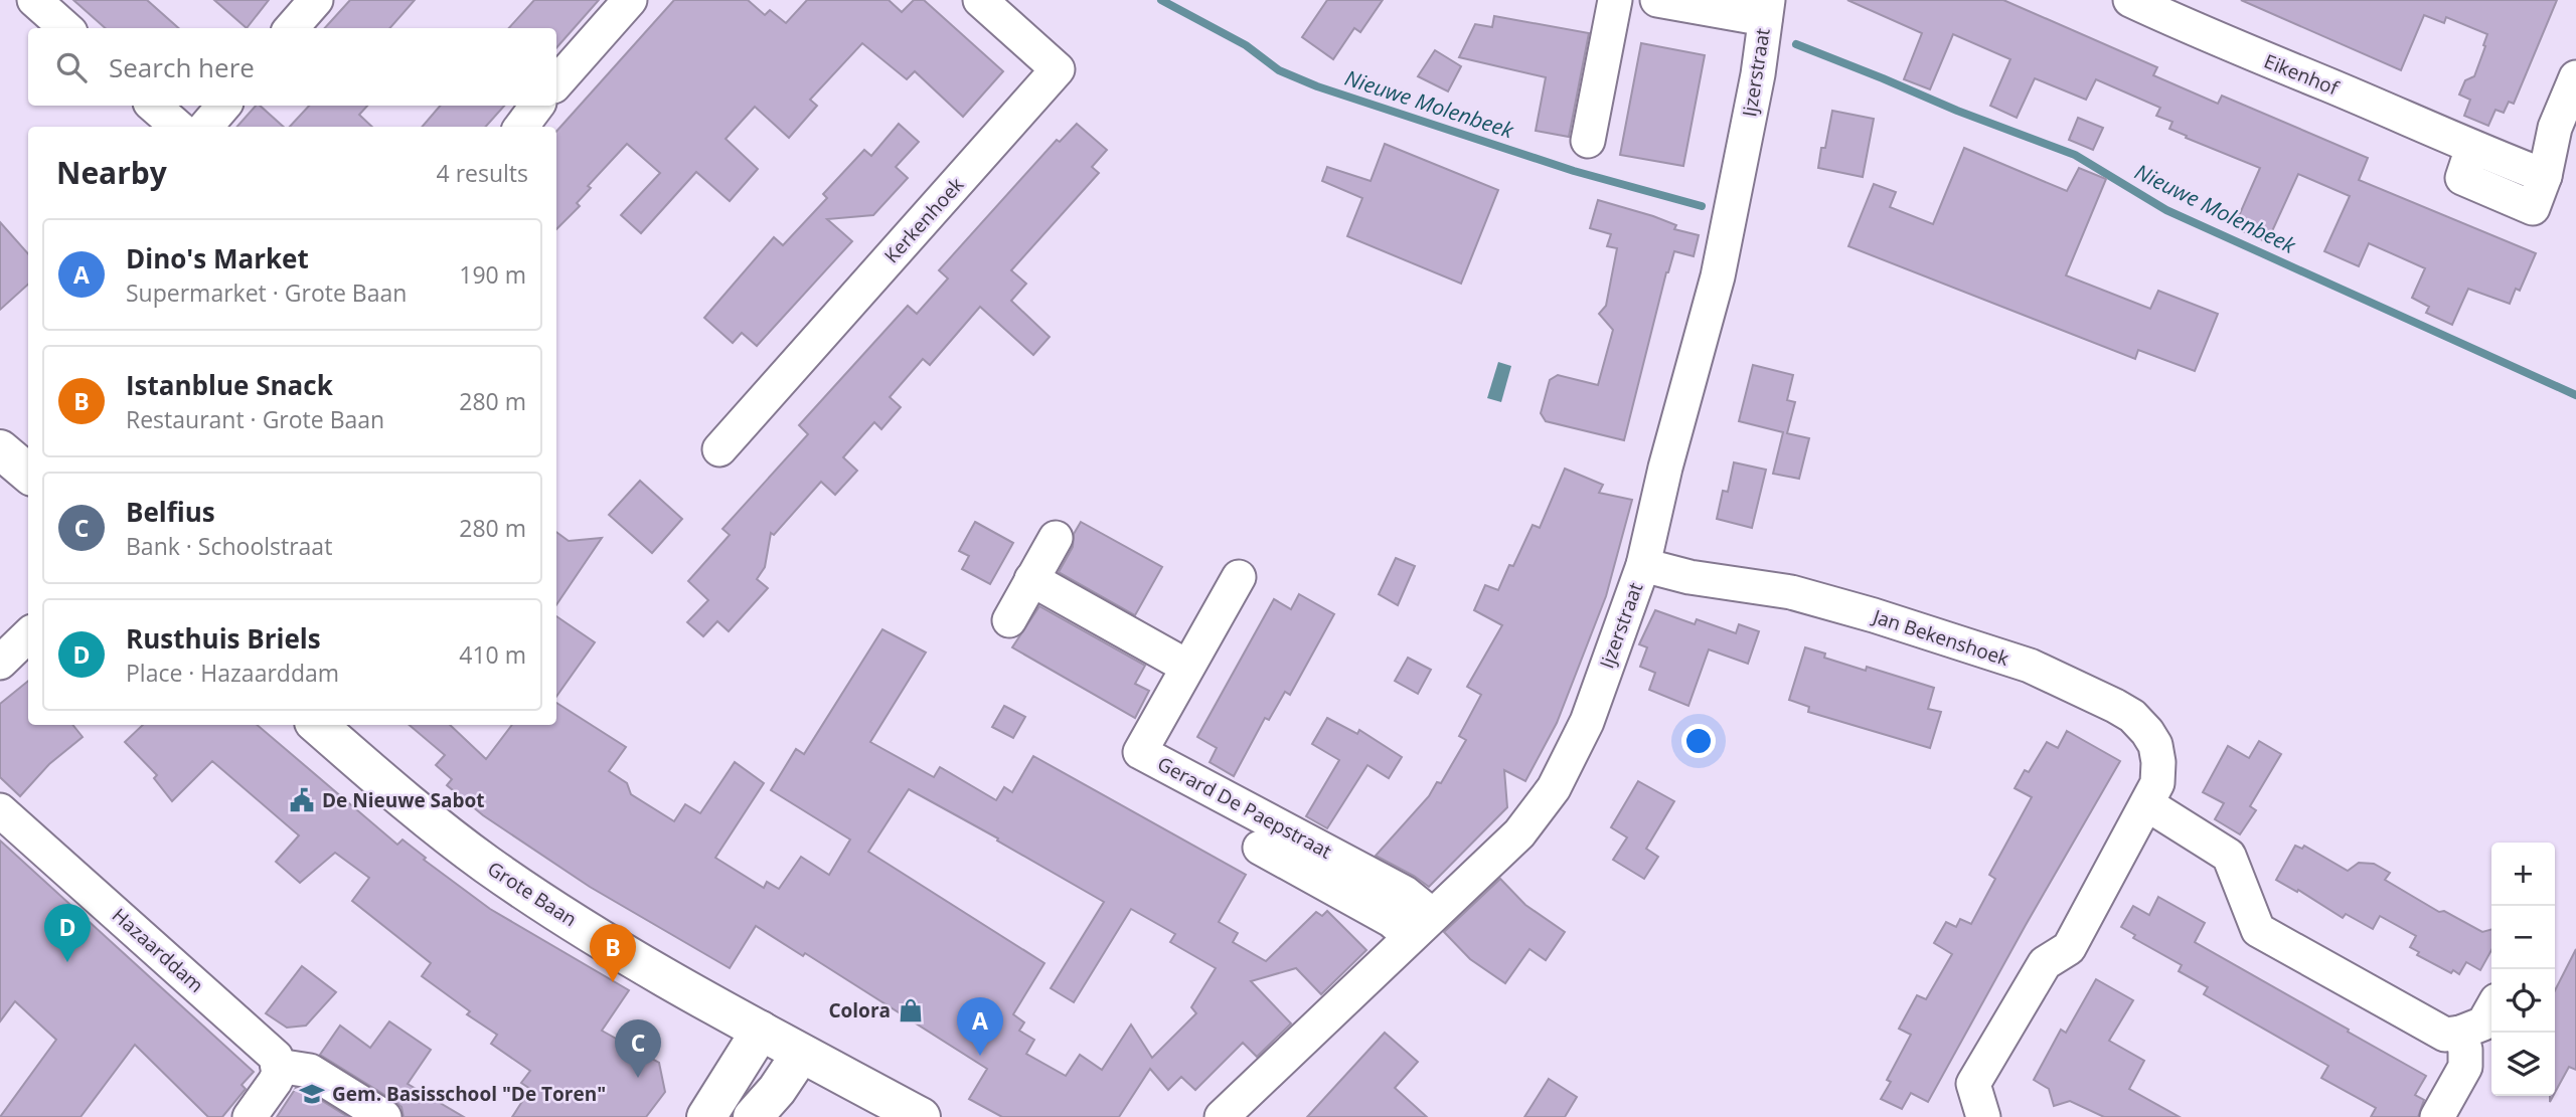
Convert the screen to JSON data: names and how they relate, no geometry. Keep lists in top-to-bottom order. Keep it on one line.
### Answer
{"streets":{"main road":["Grote Baan"],"street":["Ijzerstraat","Eikenhof","Kerkenhoek","Jan Bekenshoek","Gerard De Paepstraat","Hazaarddam"]},"crossings":[["Ijzerstraat","Jan Bekenshoek"],["Ijzerstraat","Gerard De Paepstraat"]],"water":["Nieuwe Molenbeek"],"places":{"public building":["De Nieuwe Sabot"],"shop":["Colora"],"school or university":["Gem. Basisschool \"De Toren\""]},"page":{"search":"Search here","heading":["Nearby","4 results"],"list":[{"mark":"A","name":"Dino's Market","note":"Supermarket · Grote Baan","value":"190 m"},{"mark":"B","name":"Istanblue Snack","note":"Restaurant · Grote Baan","value":"280 m"},{"mark":"C","name":"Belfius","note":"Bank · Schoolstraat","value":"280 m"},{"mark":"D","name":"Rusthuis Briels","note":"Place · Hazaarddam","value":"410 m"}],"map_buttons":["+","−"],"pins":["D","B","A","C"]}}
